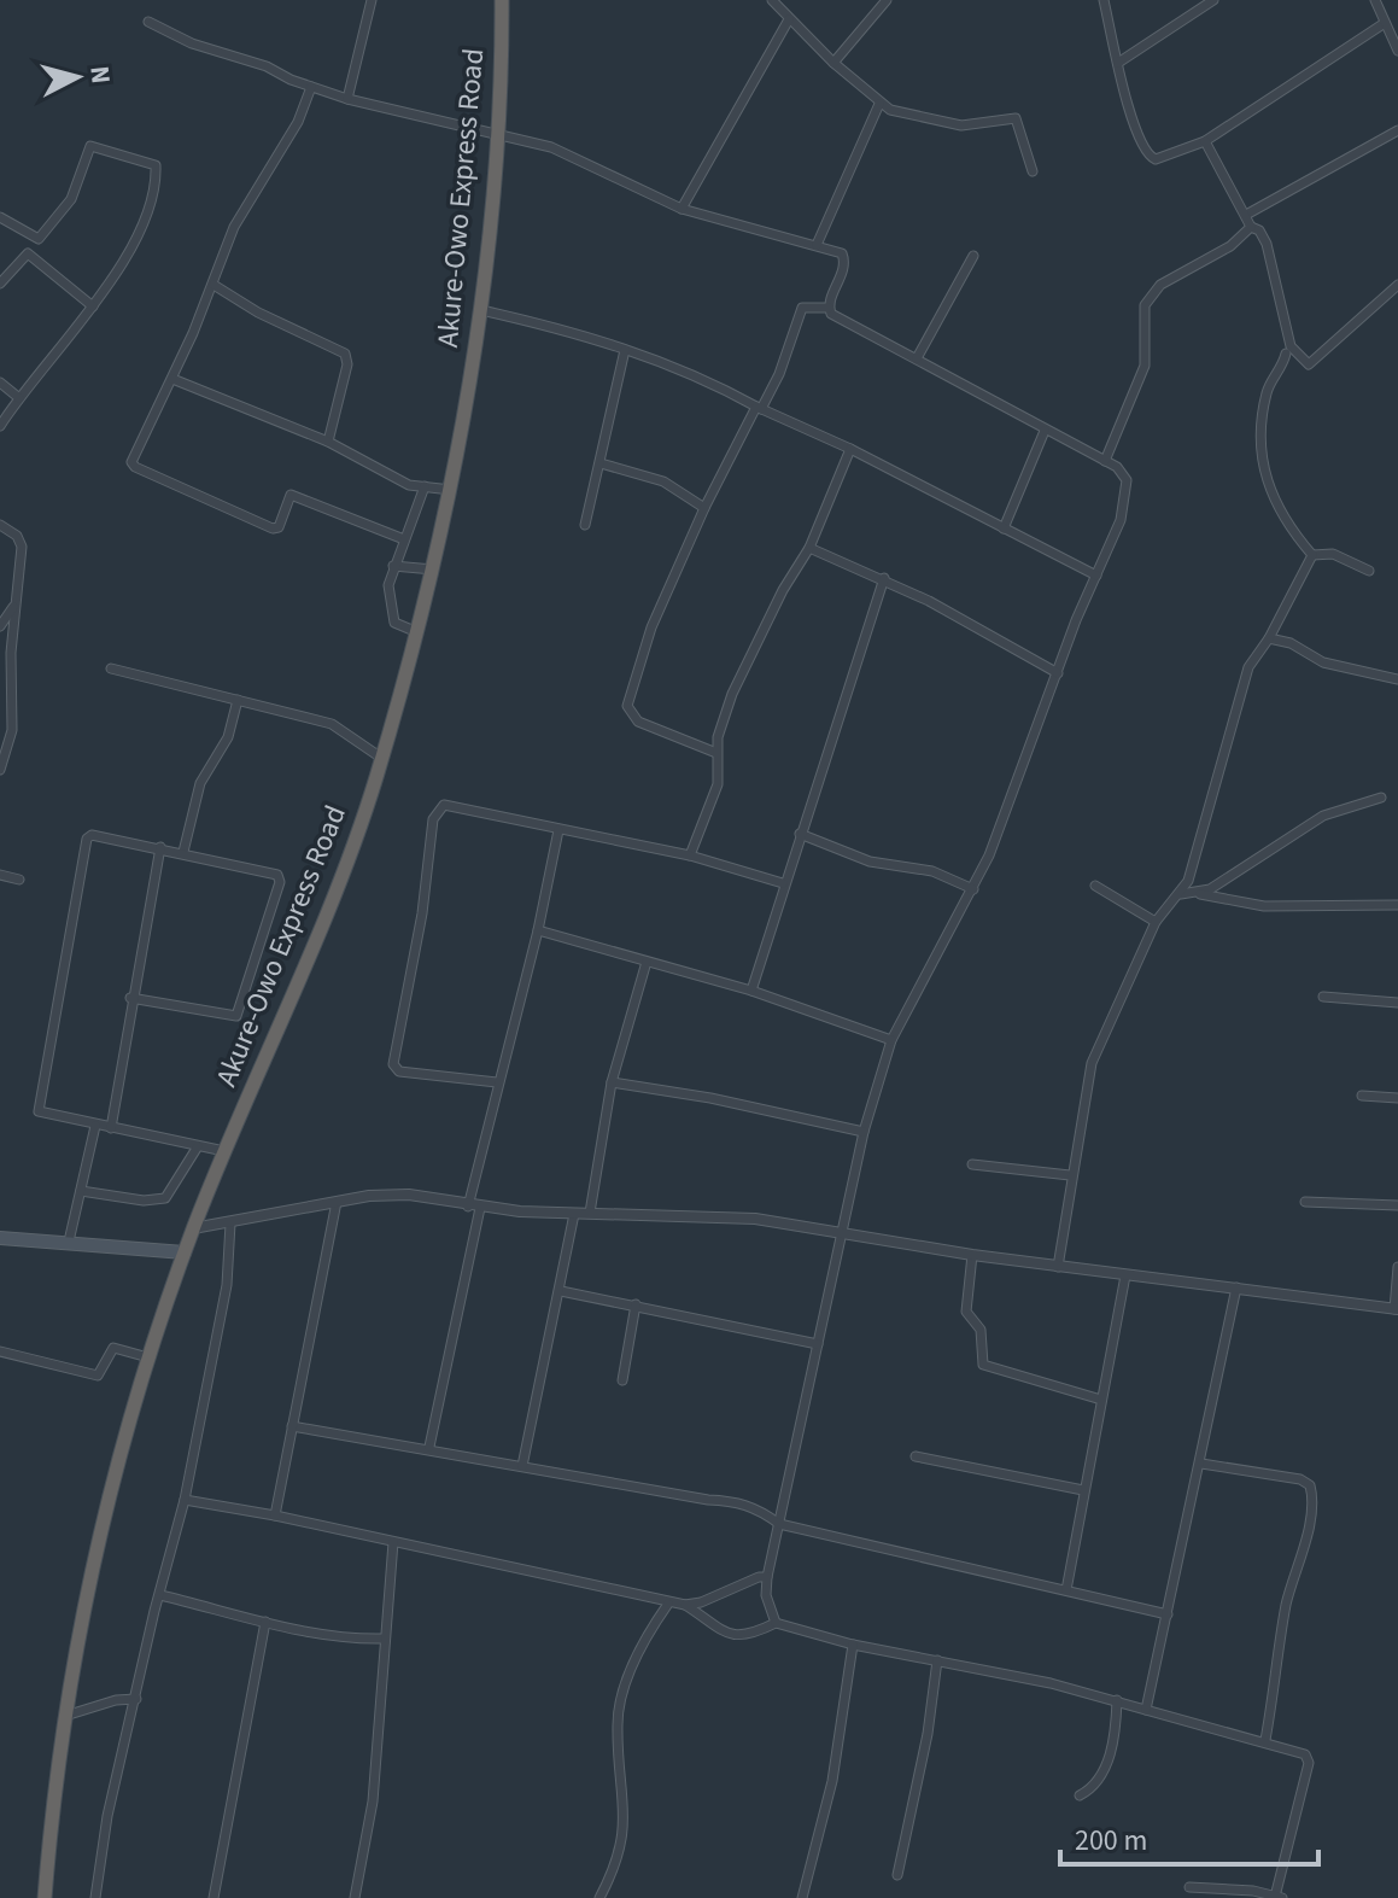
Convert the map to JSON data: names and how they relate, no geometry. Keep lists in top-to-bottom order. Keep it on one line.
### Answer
{"streets":{"highway":["Akure-Owo Express Road"]},"scale_bar":"200 m","north":"right"}
